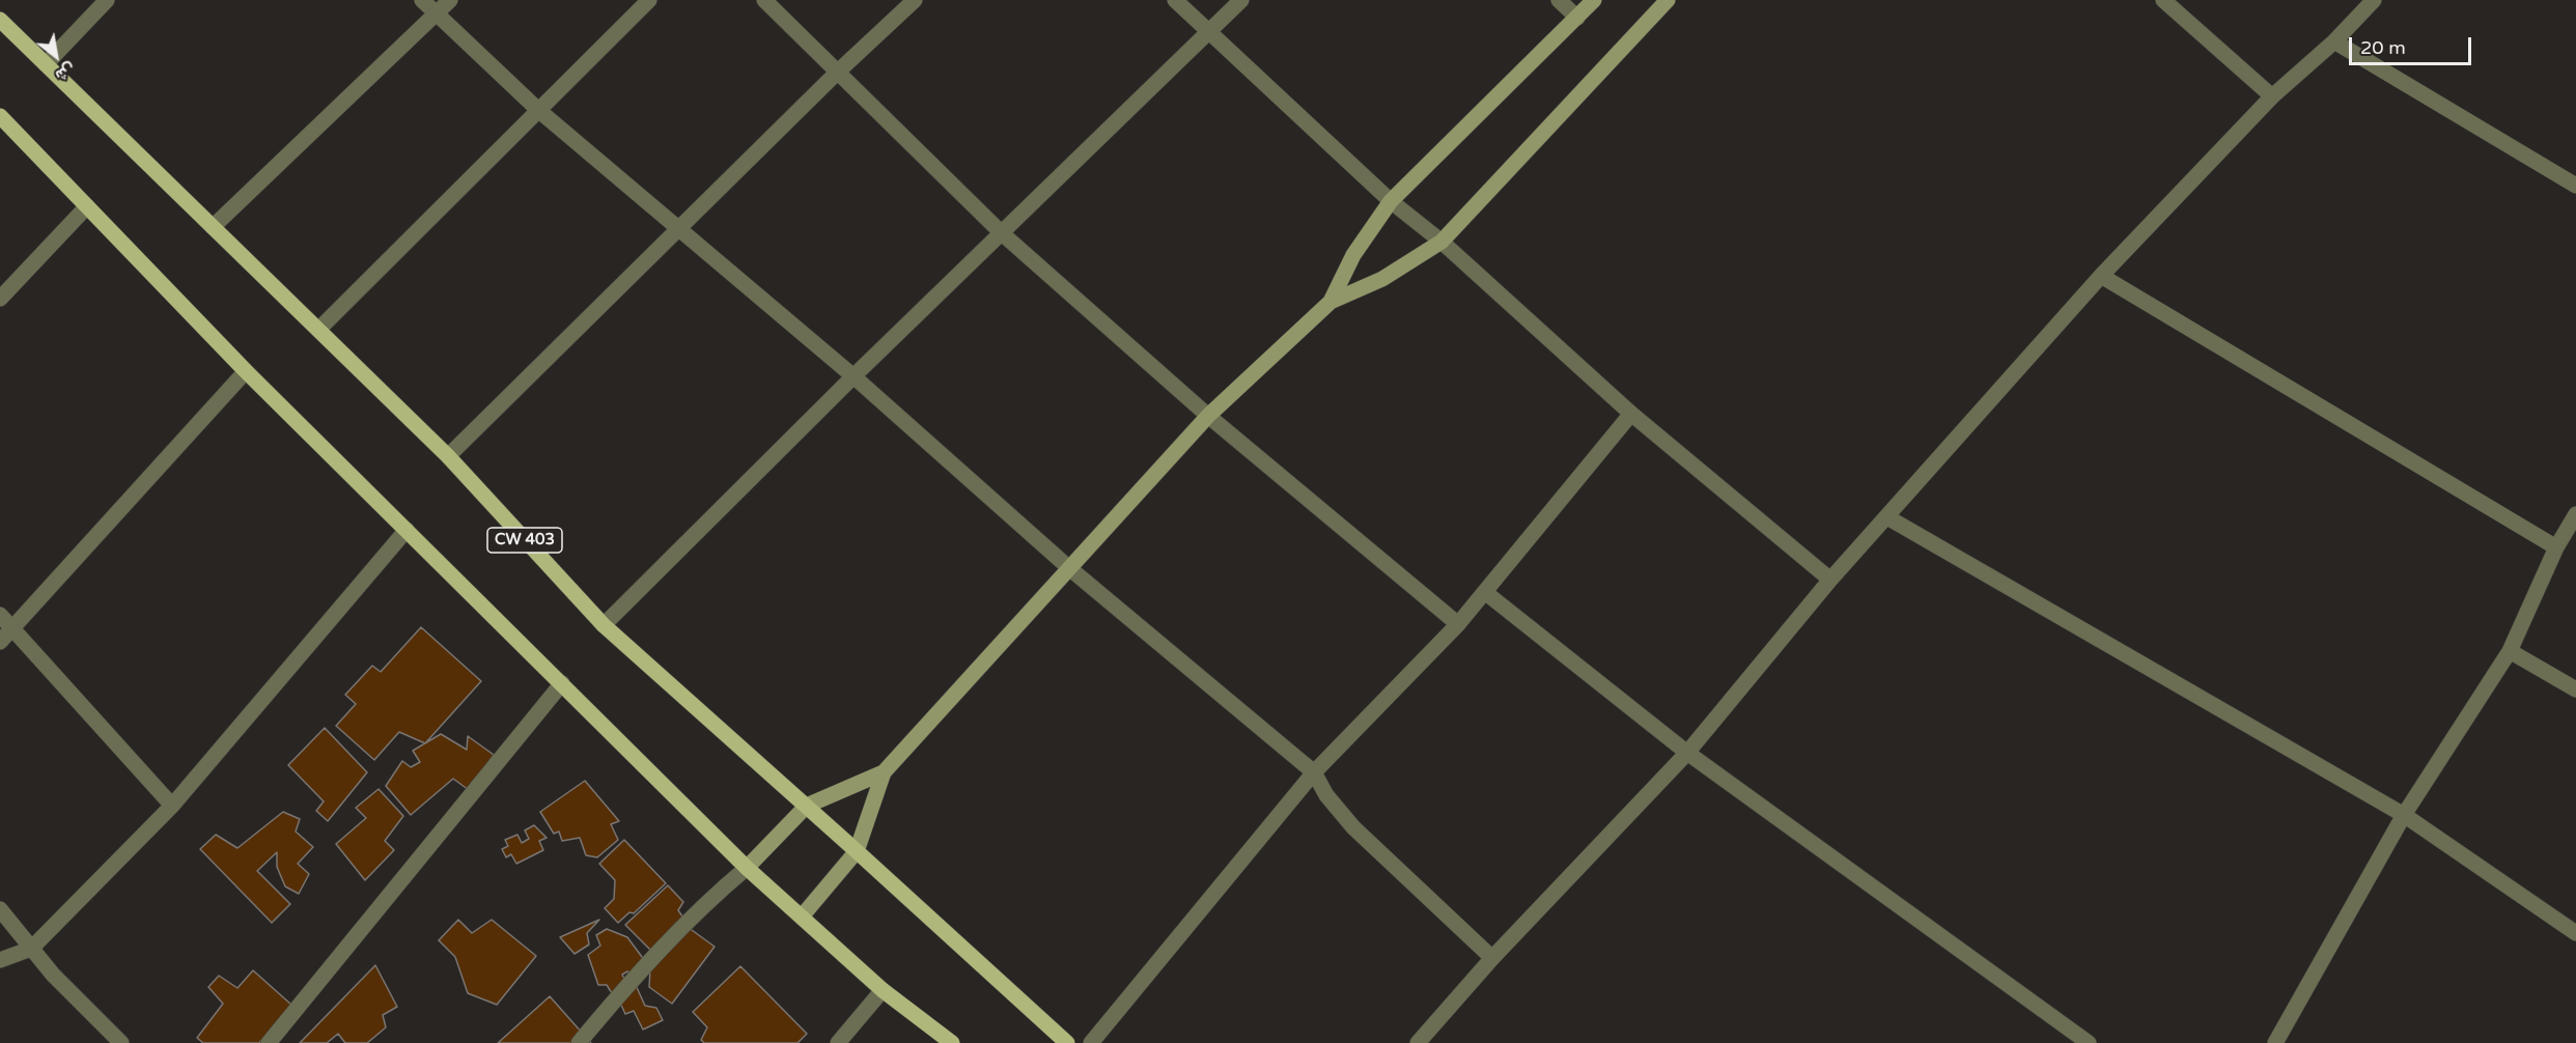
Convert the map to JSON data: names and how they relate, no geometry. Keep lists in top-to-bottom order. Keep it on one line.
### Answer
{"streets":{"main road":["CW 403"]},"scale_bar":"20 m","north":"bottom right"}
